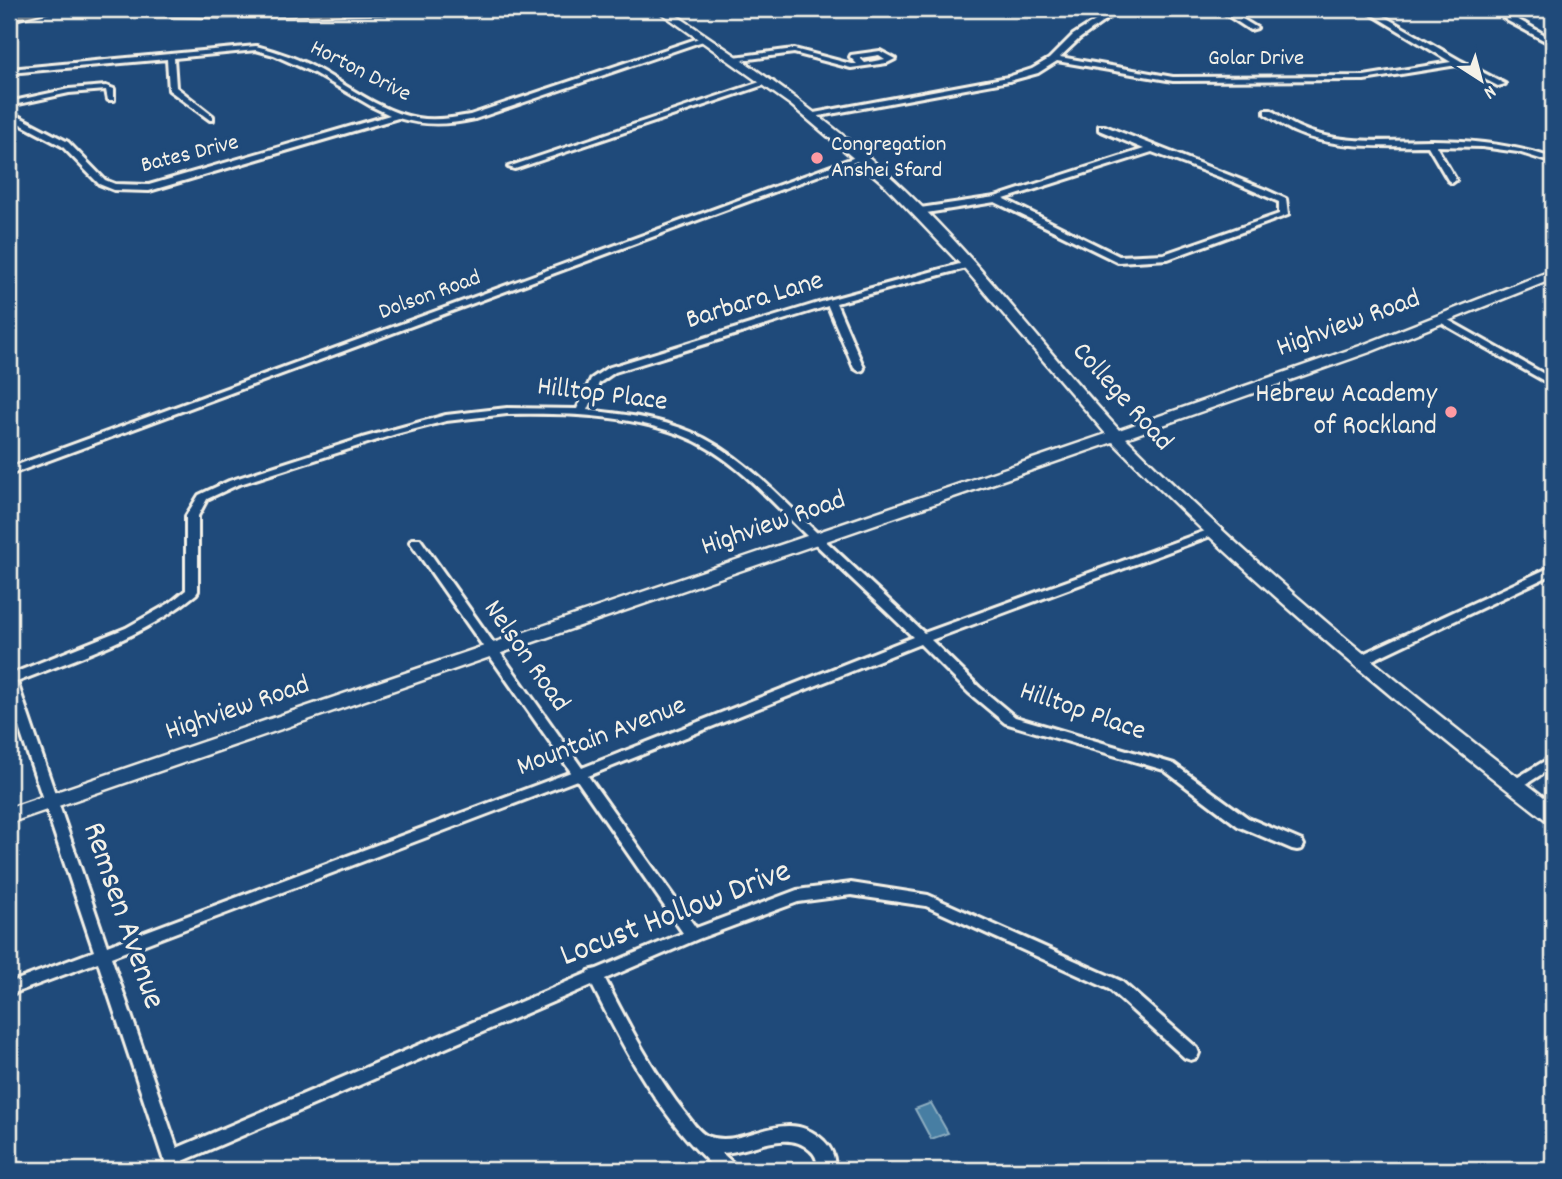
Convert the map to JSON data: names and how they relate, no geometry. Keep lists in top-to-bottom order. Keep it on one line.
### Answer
{"streets":{"street":["Golar Drive","Horton Drive","Bates Drive","Dolson Road","Barbara Lane","Highview Road","Hilltop Place","College Road","Nelson Road","Mountain Avenue","Locust Hollow Drive","Remsen Avenue"]},"crossings":[["Horton Drive","Bates Drive"],["Horton Drive","College Road"],["Dolson Road","College Road"],["Barbara Lane","Hilltop Place"],["Barbara Lane","College Road"],["Highview Road","Hilltop Place"],["Highview Road","College Road"],["Highview Road","Nelson Road"],["Highview Road","Remsen Avenue"],["Hilltop Place","Mountain Avenue"],["Hilltop Place","Remsen Avenue"],["College Road","Mountain Avenue"],["Nelson Road","Mountain Avenue"],["Nelson Road","Locust Hollow Drive"],["Mountain Avenue","Remsen Avenue"],["Locust Hollow Drive","Remsen Avenue"]],"places":["Congregation Anshei Sfard","Hebrew Academy of Rockland"],"north":"bottom right"}
